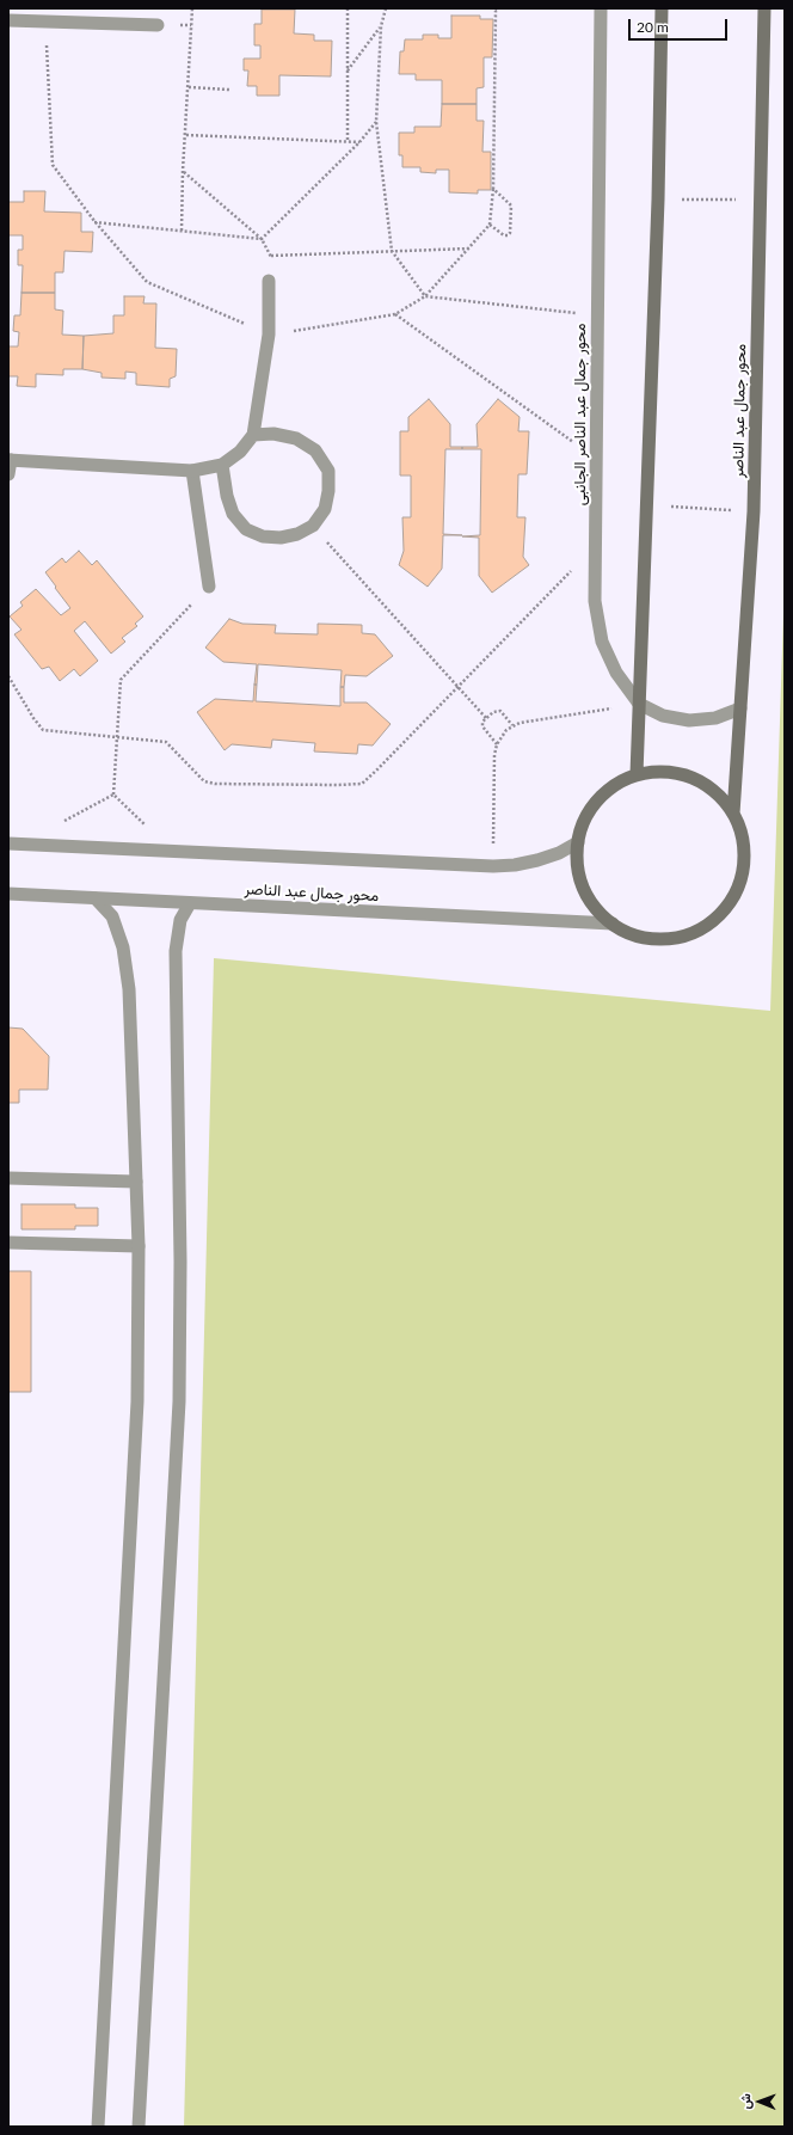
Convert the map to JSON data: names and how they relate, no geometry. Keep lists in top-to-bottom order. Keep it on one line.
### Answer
{"streets":{"main road":["محور جمال عبد الناصر"],"street":["محور جمال عبد الناصر الجانبى"]},"crossings":[["محور جمال عبد الناصر","محور جمال عبد الناصر الجانبى"]],"scale_bar":"20 m","north":"left"}
